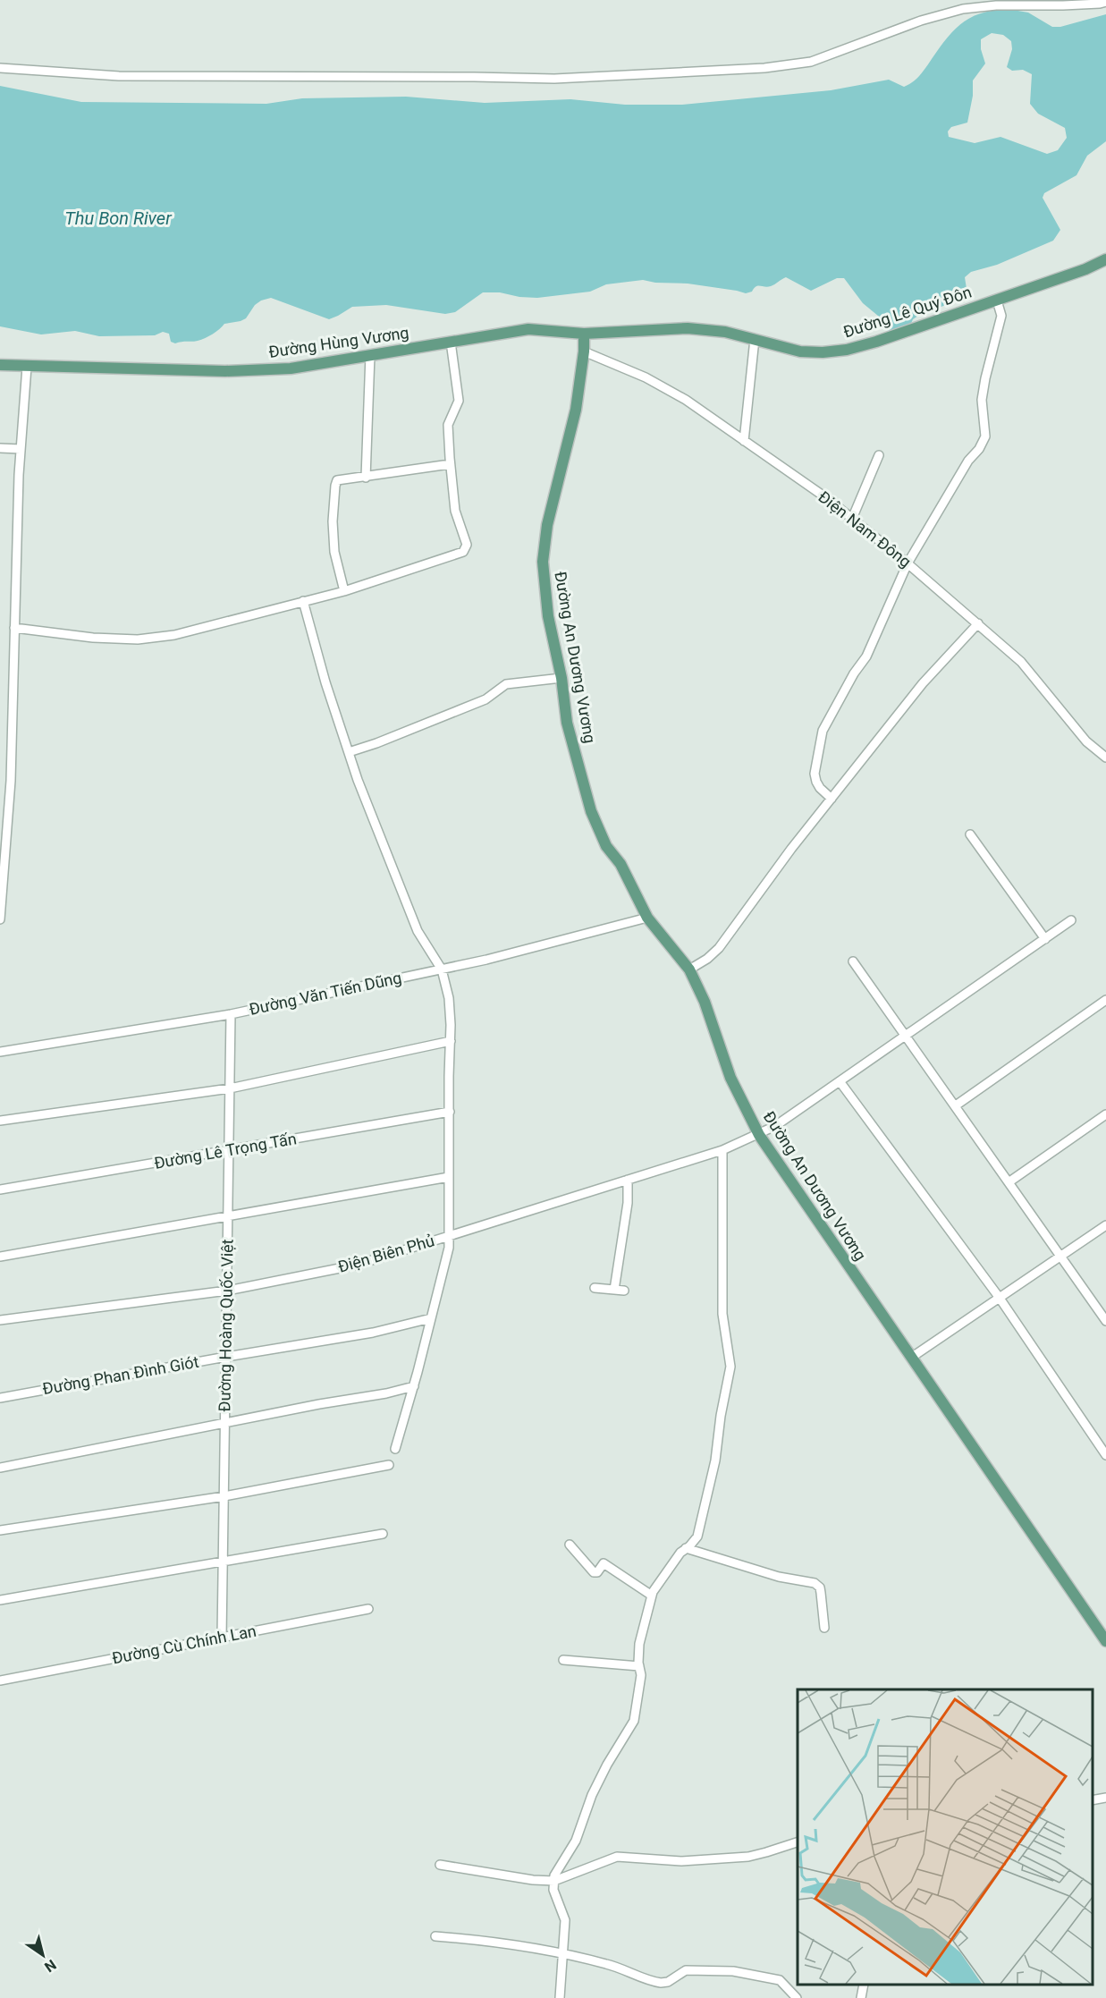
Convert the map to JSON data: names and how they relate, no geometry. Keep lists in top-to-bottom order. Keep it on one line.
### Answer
{"streets":{"main road":["Đường Lê Quý Đôn","Đường Hùng Vương","Đường An Dương Vương"],"street":["Điện Nam Đông","Đường Văn Tiến Dũng","Đường Lê Trọng Tấn","Điện Biên Phủ","Đường Hoàng Quốc Việt","Đường Phan Đình Giót","Đường Cù Chính Lan"]},"crossings":[["Đường Lê Quý Đôn","Đường Hùng Vương"],["Đường Lê Quý Đôn","Đường An Dương Vương"],["Đường Hùng Vương","Đường An Dương Vương"],["Điện Nam Đông","Đường An Dương Vương"],["Đường An Dương Vương","Đường Văn Tiến Dũng"],["Đường An Dương Vương","Điện Biên Phủ"],["Đường Văn Tiến Dũng","Đường Hoàng Quốc Việt"],["Đường Lê Trọng Tấn","Đường Hoàng Quốc Việt"],["Điện Biên Phủ","Đường Hoàng Quốc Việt"],["Đường Hoàng Quốc Việt","Đường Phan Đình Giót"],["Đường Hoàng Quốc Việt","Đường Cù Chính Lan"]],"water":["Thu Bon River"],"north":"bottom right"}
